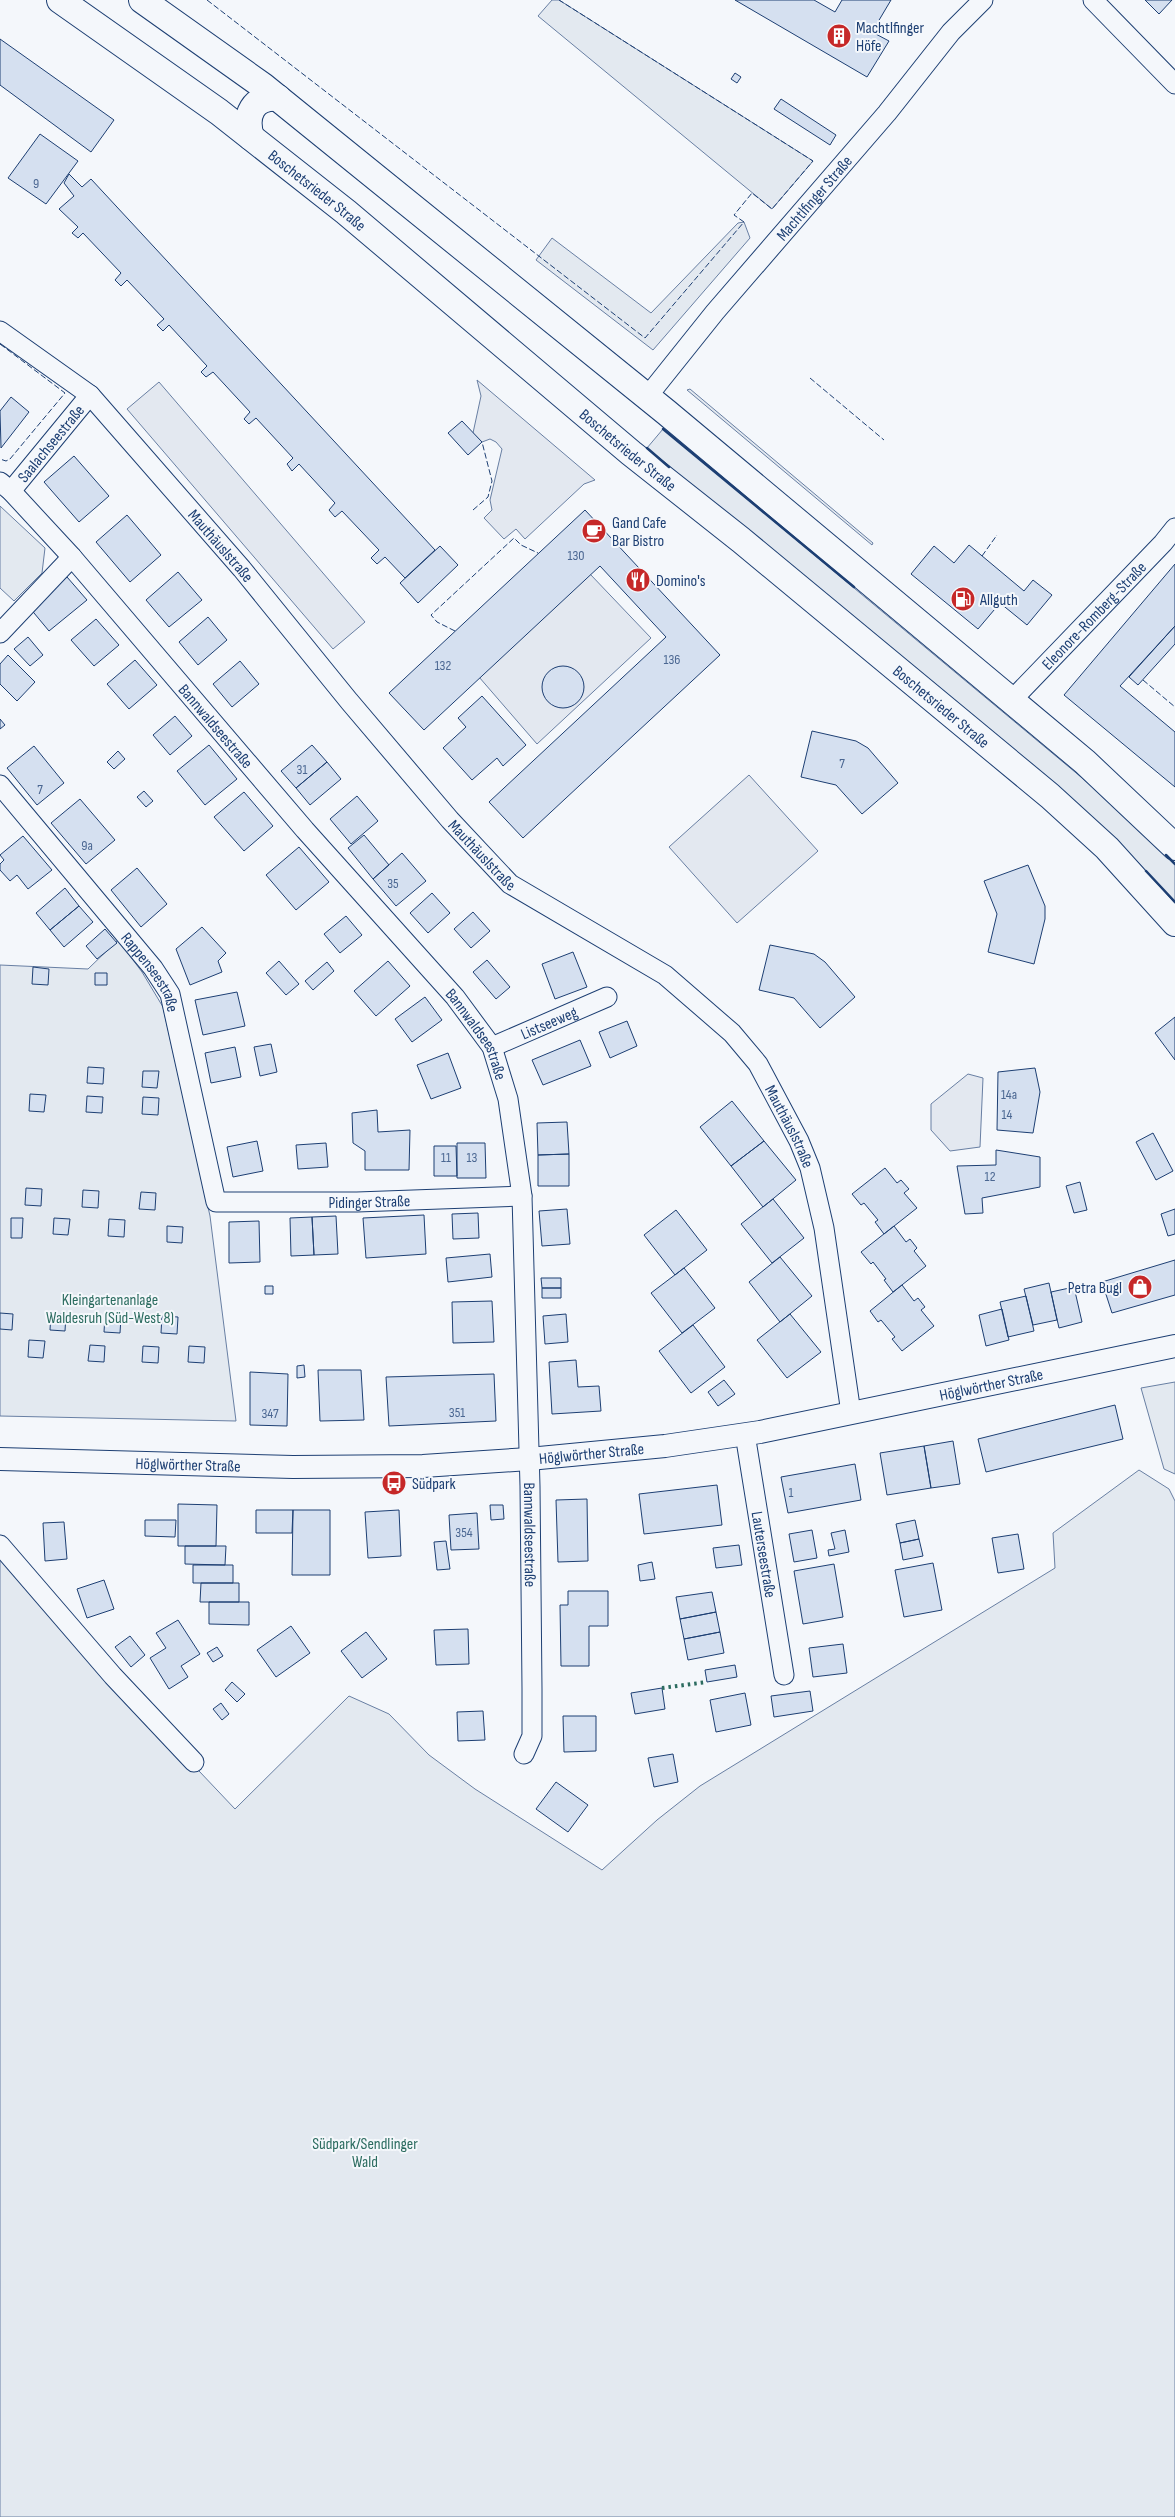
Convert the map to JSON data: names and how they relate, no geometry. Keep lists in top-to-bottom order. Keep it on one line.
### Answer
{"streets":{"main road":["Boschetsrieder Straße"],"street":["Machtlfinger Straße","Saalachseestraße","Mauthäuslstraße","Eleonore-Romberg-Straße","Bannwaldseestraße","Rappenseestraße","Listseeweg","Pidinger Straße","Höglwörther Straße","Lauterseestraße"]},"crossings":[["Saalachseestraße","Mauthäuslstraße"],["Saalachseestraße","Bannwaldseestraße"],["Mauthäuslstraße","Höglwörther Straße"],["Bannwaldseestraße","Listseeweg"],["Bannwaldseestraße","Pidinger Straße"],["Bannwaldseestraße","Höglwörther Straße"],["Rappenseestraße","Pidinger Straße"],["Höglwörther Straße","Lauterseestraße"]],"parks":["Kleingartenanlage Waldesruh (Süd-West 8)","Südpark/Sendlinger Wald"],"places":{"building":["Machtlfinger Höfe"],"cafe":["Gand Cafe Bar Bistro"],"restaurant":["Domino's"],"fuel station":["Allguth"],"shop":["Petra Bugl"],"bus stop":["Südpark"]},"house_numbers":["9","130","136","132","7","31","7","9a","35","14a","14","11","13","12","351","347","1","354"]}
